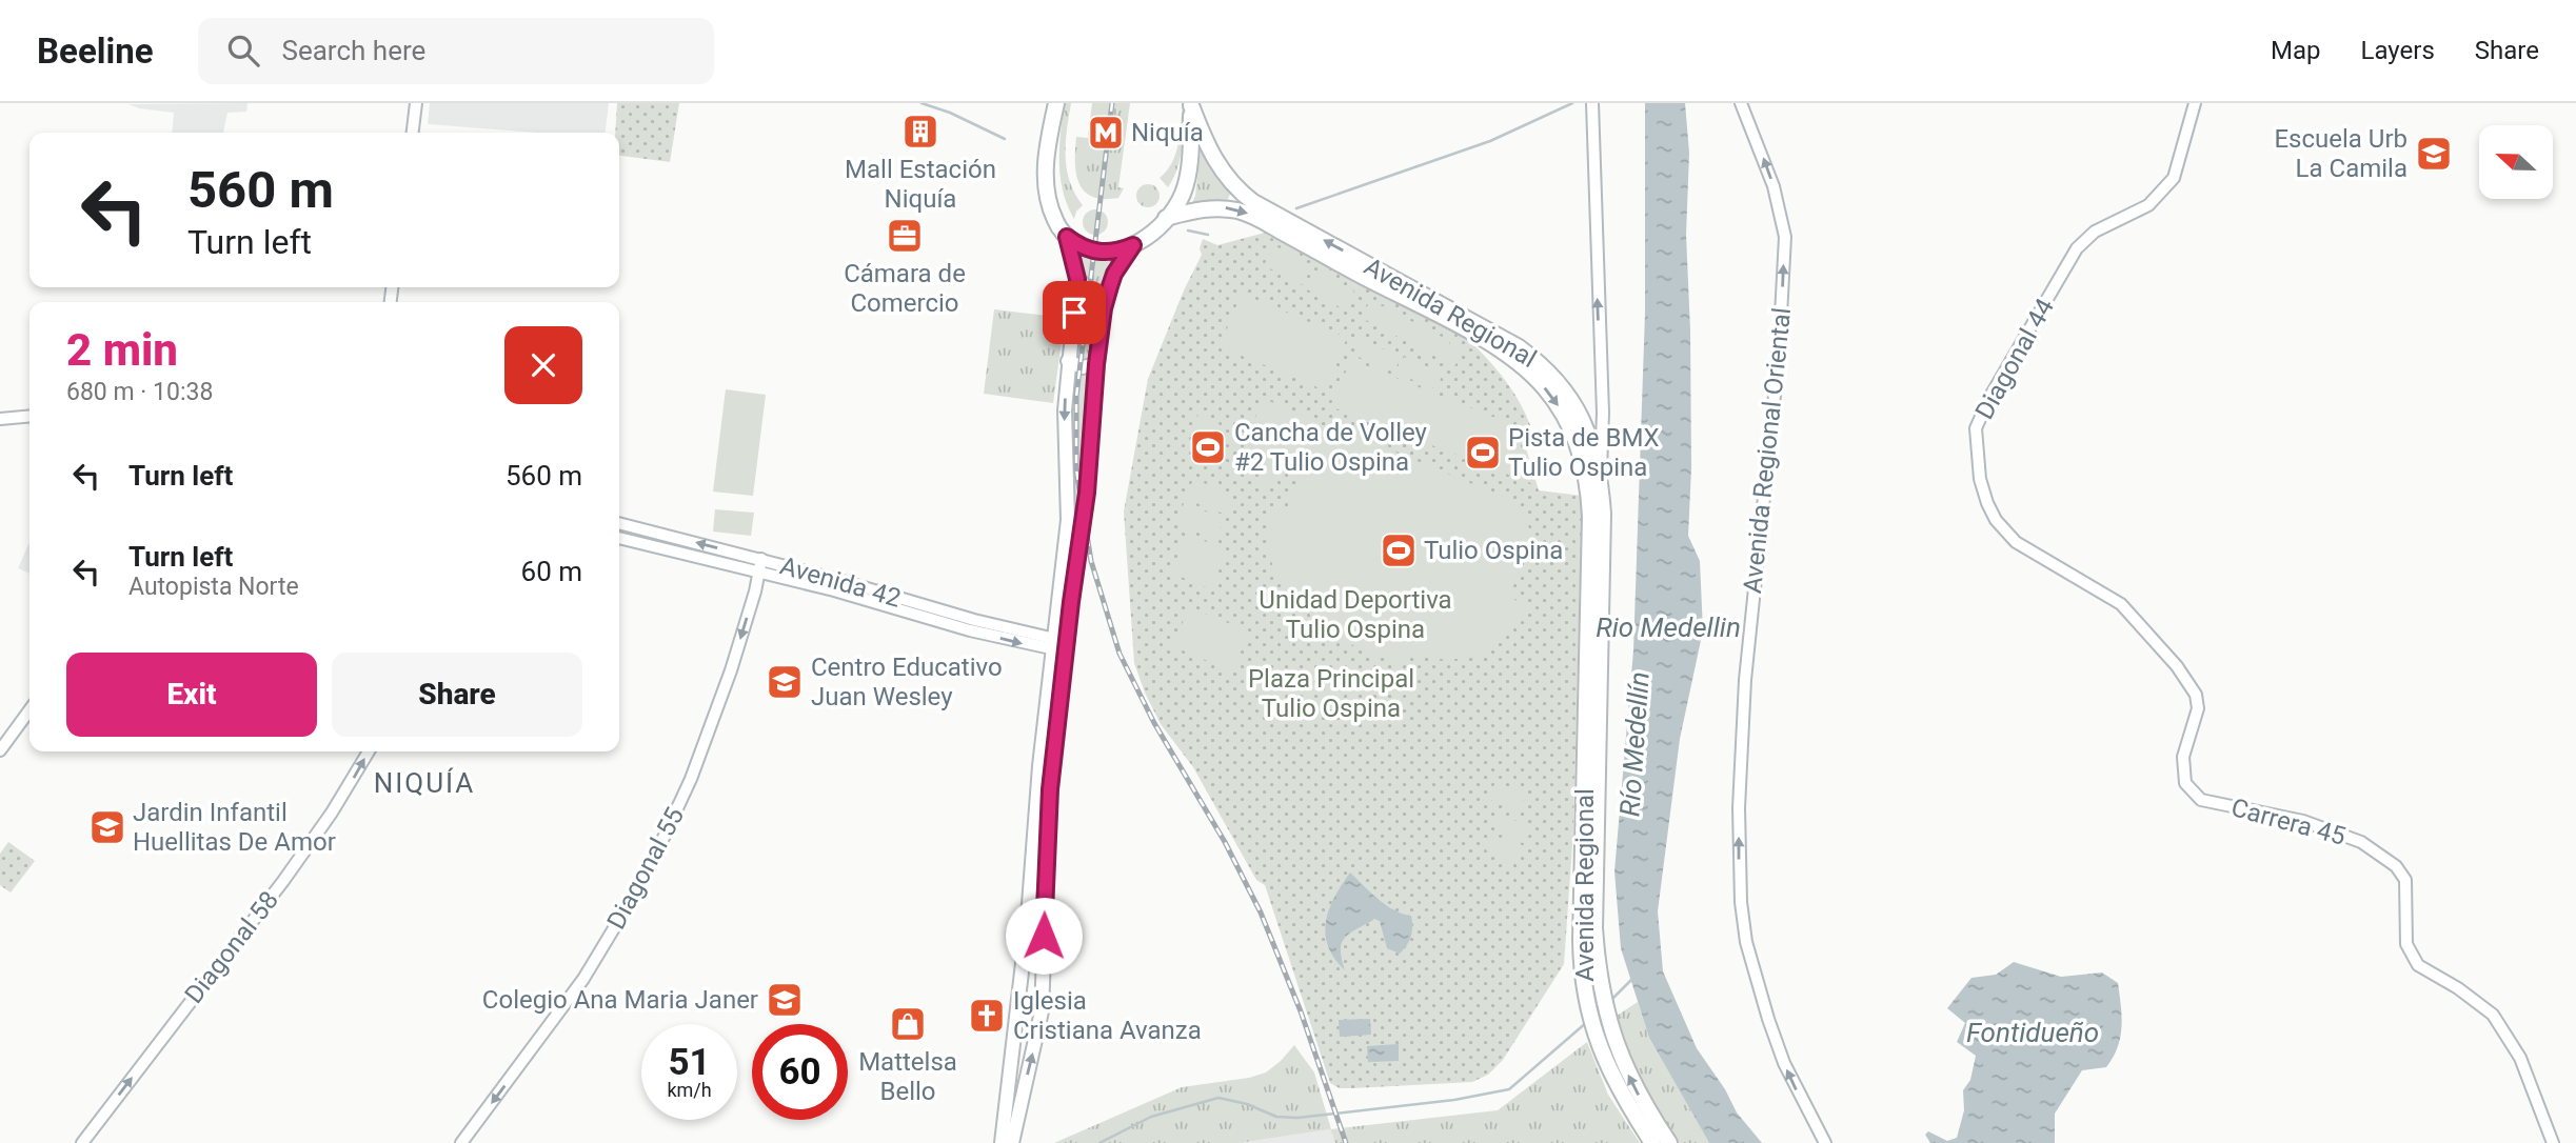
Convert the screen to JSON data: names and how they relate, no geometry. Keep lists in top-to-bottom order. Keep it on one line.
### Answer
{"streets":{"highway":["Avenida Regional"],"main road":["Diagonal 44","Avenida Regional Oriental","Avenida 42","Carrera 45","Diagonal 55","Diagonal 58"]},"crossings":[["Diagonal 44","Carrera 45"],["Avenida 42","Diagonal 55"]],"one_way":["Avenida Regional Oriental","Diagonal 55","Diagonal 58"],"districts":["NIQUÍA"],"water":["Rio Medellin","Río Medellín","Fontidueño"],"parks":["Unidad Deportiva Tulio Ospina","Plaza Principal Tulio Ospina"],"places":{"building":["Mall Estación Niquía"],"metro station":["Niquía"],"school or university":["Escuela Urb La Camila","Centro Educativo Juan Wesley","Jardin Infantil Huellitas De Amor","Colegio Ana Maria Janer"],"office":["Cámara de Comercio"],"sports":["Cancha de Volley #2 Tulio Ospina","Pista de BMX Tulio Ospina","Tulio Ospina"],"church":["Iglesia Cristiana Avanza"],"shop":["Mattelsa Bello"]},"north":"left","page":{"header":"Beeline","search":"Search here","nav":["Map","Layers","Share"],"turn":["560 m","Turn left"],"heading":["2 min","680 m · 10:38"],"list":[{"name":"Turn left","value":"560 m"},{"name":"Turn left","note":"Autopista Norte","value":"60 m"}],"buttons":["Exit","Share"],"speed":"51 km/h","limit":"60"}}
